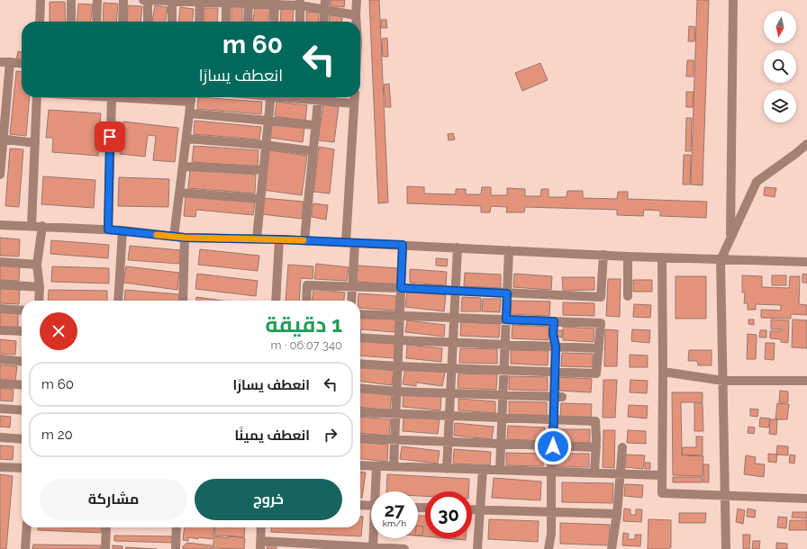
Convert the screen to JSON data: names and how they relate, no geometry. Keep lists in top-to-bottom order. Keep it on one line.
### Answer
{"north":"bottom","page":{"turn":["60 m","انعطف يسارًا"],"heading":["1 دقيقة","340 m · 06:07"],"list":[{"name":"انعطف يسارًا","value":"60 m"},{"name":"انعطف يمينًا","value":"20 m"}],"buttons":["خروج","مشاركة"],"speed":"27 km/h","limit":"30"}}
